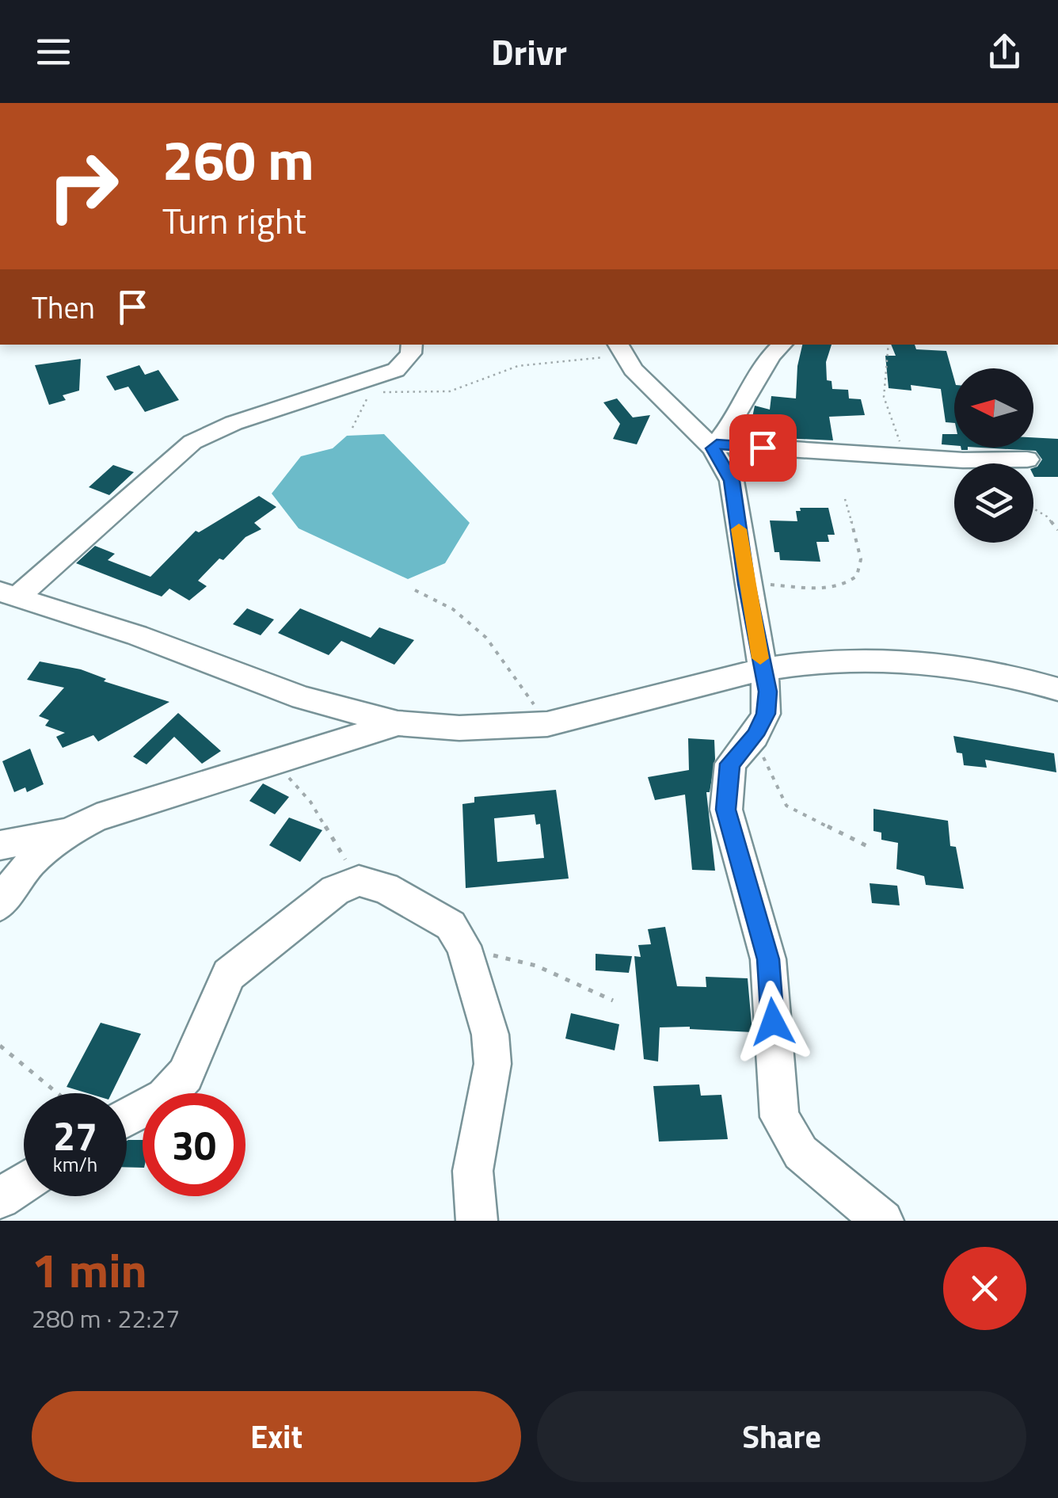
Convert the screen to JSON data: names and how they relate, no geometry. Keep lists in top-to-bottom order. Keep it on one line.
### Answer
{"north":"left","page":{"header":"Drivr","turn":["260 m","Turn right"],"then":"Then","speed":"27 km/h","limit":"30","heading":["1 min","280 m · 22:27"],"buttons":["Exit","Share"]}}
